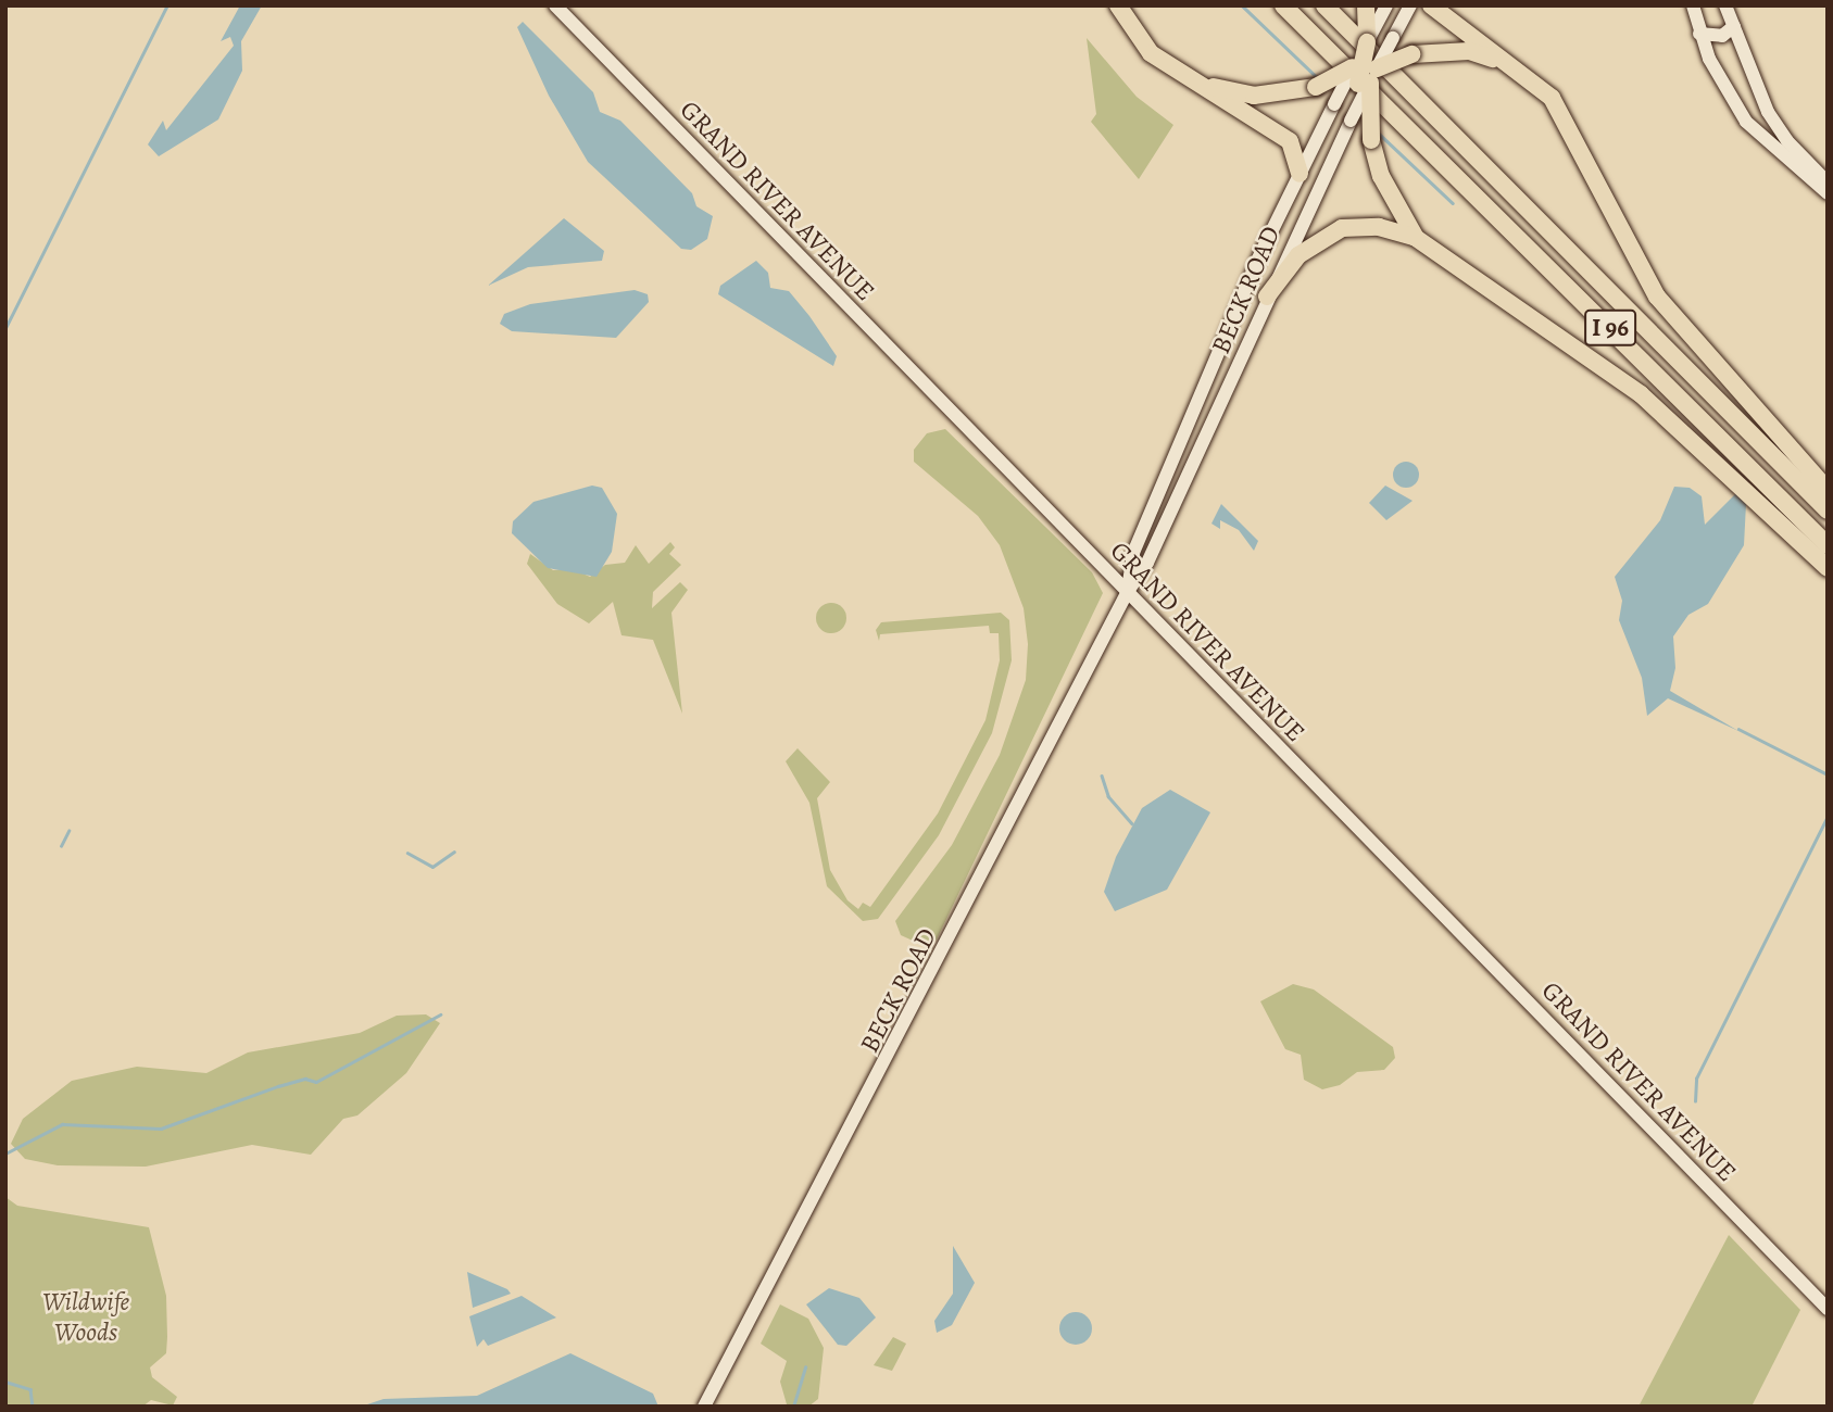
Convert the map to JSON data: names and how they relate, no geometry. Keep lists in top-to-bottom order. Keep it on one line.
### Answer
{"streets":{"highway":["I 96"],"main road":["GRAND RIVER AVENUE","BECK ROAD"]},"crossings":[["GRAND RIVER AVENUE","BECK ROAD"]],"parks":["Wildwife Woods"]}
